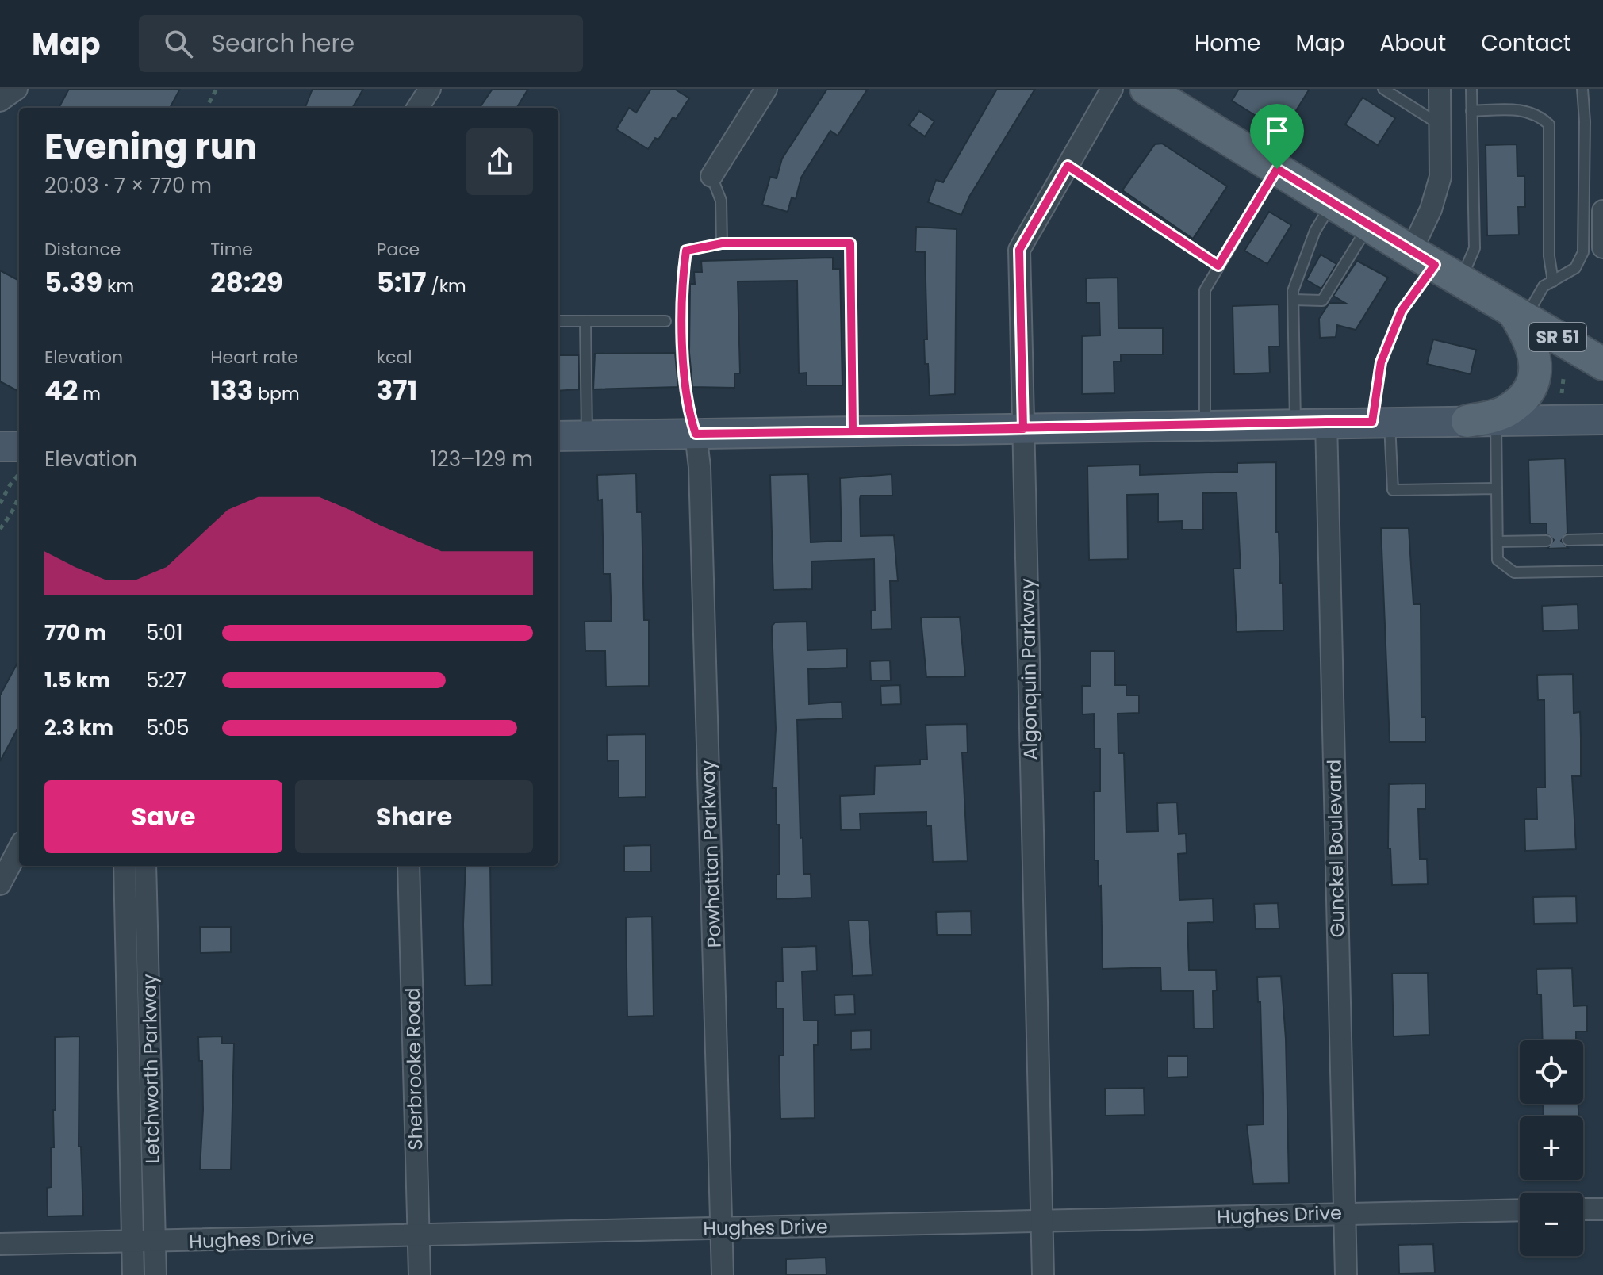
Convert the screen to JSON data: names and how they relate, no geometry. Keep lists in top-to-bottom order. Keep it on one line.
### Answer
{"streets":{"main road":["SR 51"],"street":["Algonquin Parkway","Gunckel Boulevard","Powhattan Parkway","Letchworth Parkway","Sherbrooke Road","Hughes Drive"]},"crossings":[["Algonquin Parkway","Hughes Drive"],["Gunckel Boulevard","Hughes Drive"],["Powhattan Parkway","Hughes Drive"],["Letchworth Parkway","Hughes Drive"],["Sherbrooke Road","Hughes Drive"]],"page":{"header":"Map","search":"Search here","nav":["Home","Map","About","Contact"],"heading":["Evening run","20:03 · 7 × 770 m"],"stats":[["Distance","5.39 km"],["Time","28:29"],["Pace","5:17 /km"],["Elevation","42 m"],["Heart rate","133 bpm"],["kcal","371"]],"chart":["Elevation","123–129 m"],"list":[{"name":"770 m","note":"5:01"},{"name":"1.5 km","note":"5:27"},{"name":"2.3 km","note":"5:05"}],"buttons":["Save","Share"],"map_buttons":["+","−"]}}
